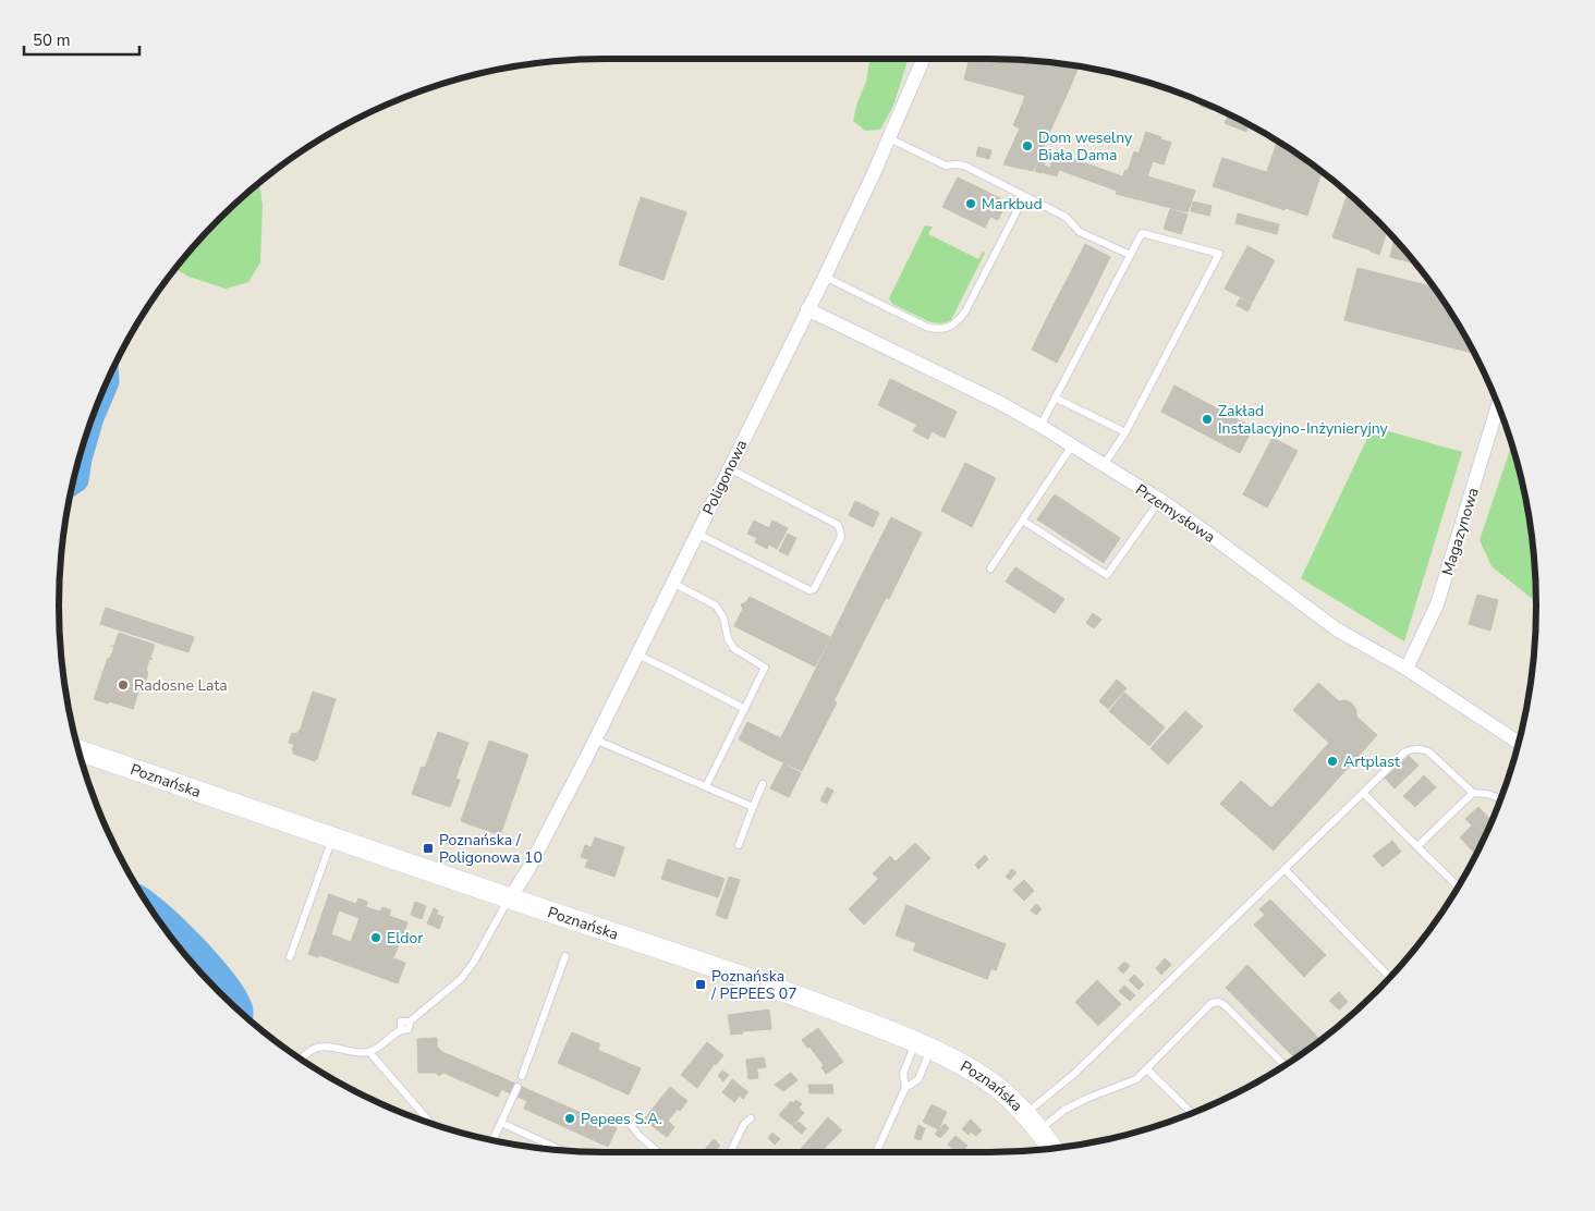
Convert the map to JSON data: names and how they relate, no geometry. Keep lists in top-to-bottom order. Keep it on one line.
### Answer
{"streets":{"main road":["Poznańska"],"street":["Poligonowa","Przemysłowa","Magazynowa"]},"crossings":[["Poligonowa","Przemysłowa"],["Poligonowa","Poznańska"],["Przemysłowa","Magazynowa"]],"places":{"other":["Dom weselny Biała Dama","Markbud","Zakład Instalacyjno-Inżynieryjny","Radosne Lata","Artplast","Eldor","Pepees S.A."],"transit":["Poznańska / Poligonowa 10","Poznańska / PEPEES 07"]},"scale_bar":"50 m"}
